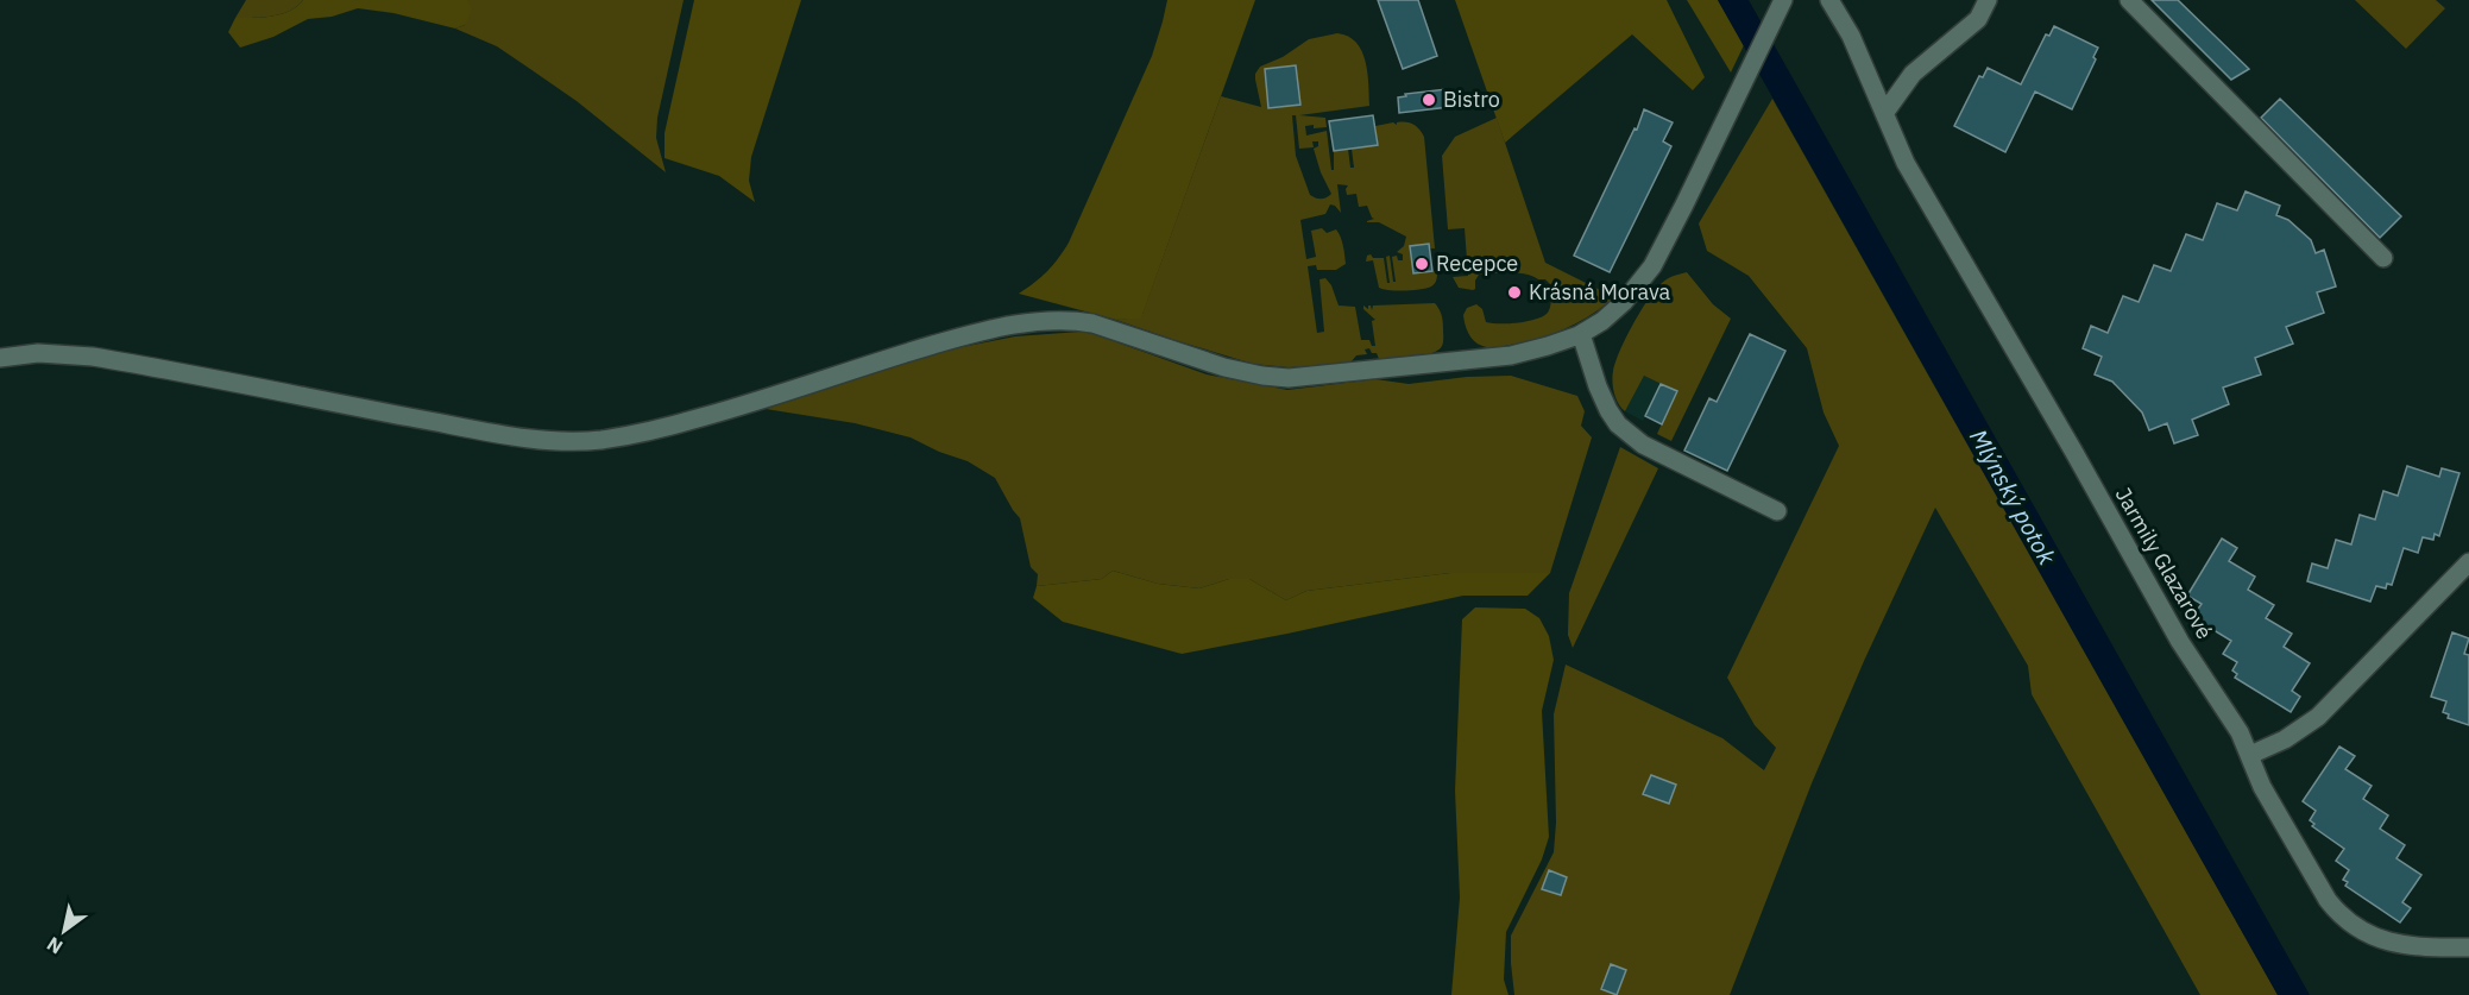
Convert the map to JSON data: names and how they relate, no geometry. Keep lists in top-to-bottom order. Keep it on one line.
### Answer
{"streets":{"street":["Jarmily Glazarové"]},"water":["Mlýnský potok"],"places":["Bistro","Recepce","Krásná Morava"],"north":"bottom left"}
